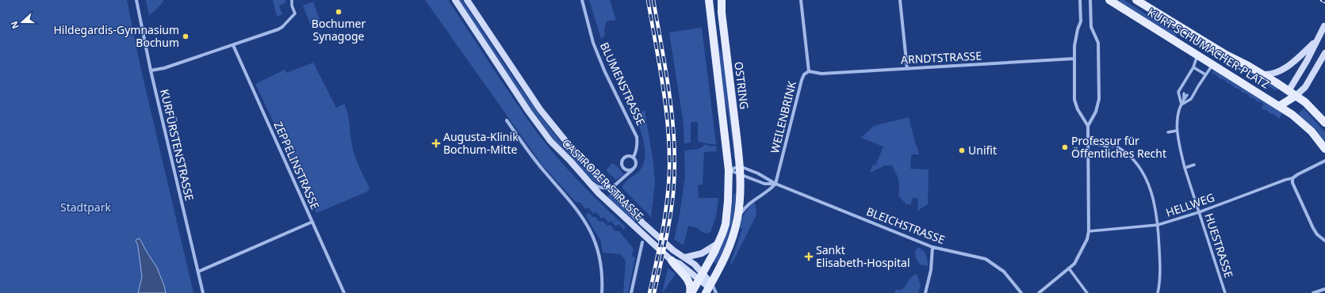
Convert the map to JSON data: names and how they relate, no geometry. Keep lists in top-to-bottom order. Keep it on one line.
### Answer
{"streets":{"main road":["KURT-SCHUMACHER-PLATZ","OSTRING","CASTROPER STRASSE"],"street":["ARNDTSTRASSE","BLUMENSTRASSE","WEILENBRINK","KURFÜRSTENSTRASSE","ZEPPELINSTRASSE","HELLWEG","BLEICHSTRASSE","HUESTRASSE"]},"crossings":[["KURT-SCHUMACHER-PLATZ","HUESTRASSE"],["ARNDTSTRASSE","WEILENBRINK"],["OSTRING","CASTROPER STRASSE"],["OSTRING","BLEICHSTRASSE"],["WEILENBRINK","BLEICHSTRASSE"],["HELLWEG","HUESTRASSE"]],"parks":["Stadtpark"],"places":{"other":["Bochumer Synagoge","Hildegardis-Gymnasium Bochum","Professur für Öffentliches Recht","Unifit"],"health":["Augusta-Klinik Bochum-Mitte","Sankt Elisabeth-Hospital"]},"north":"left"}
